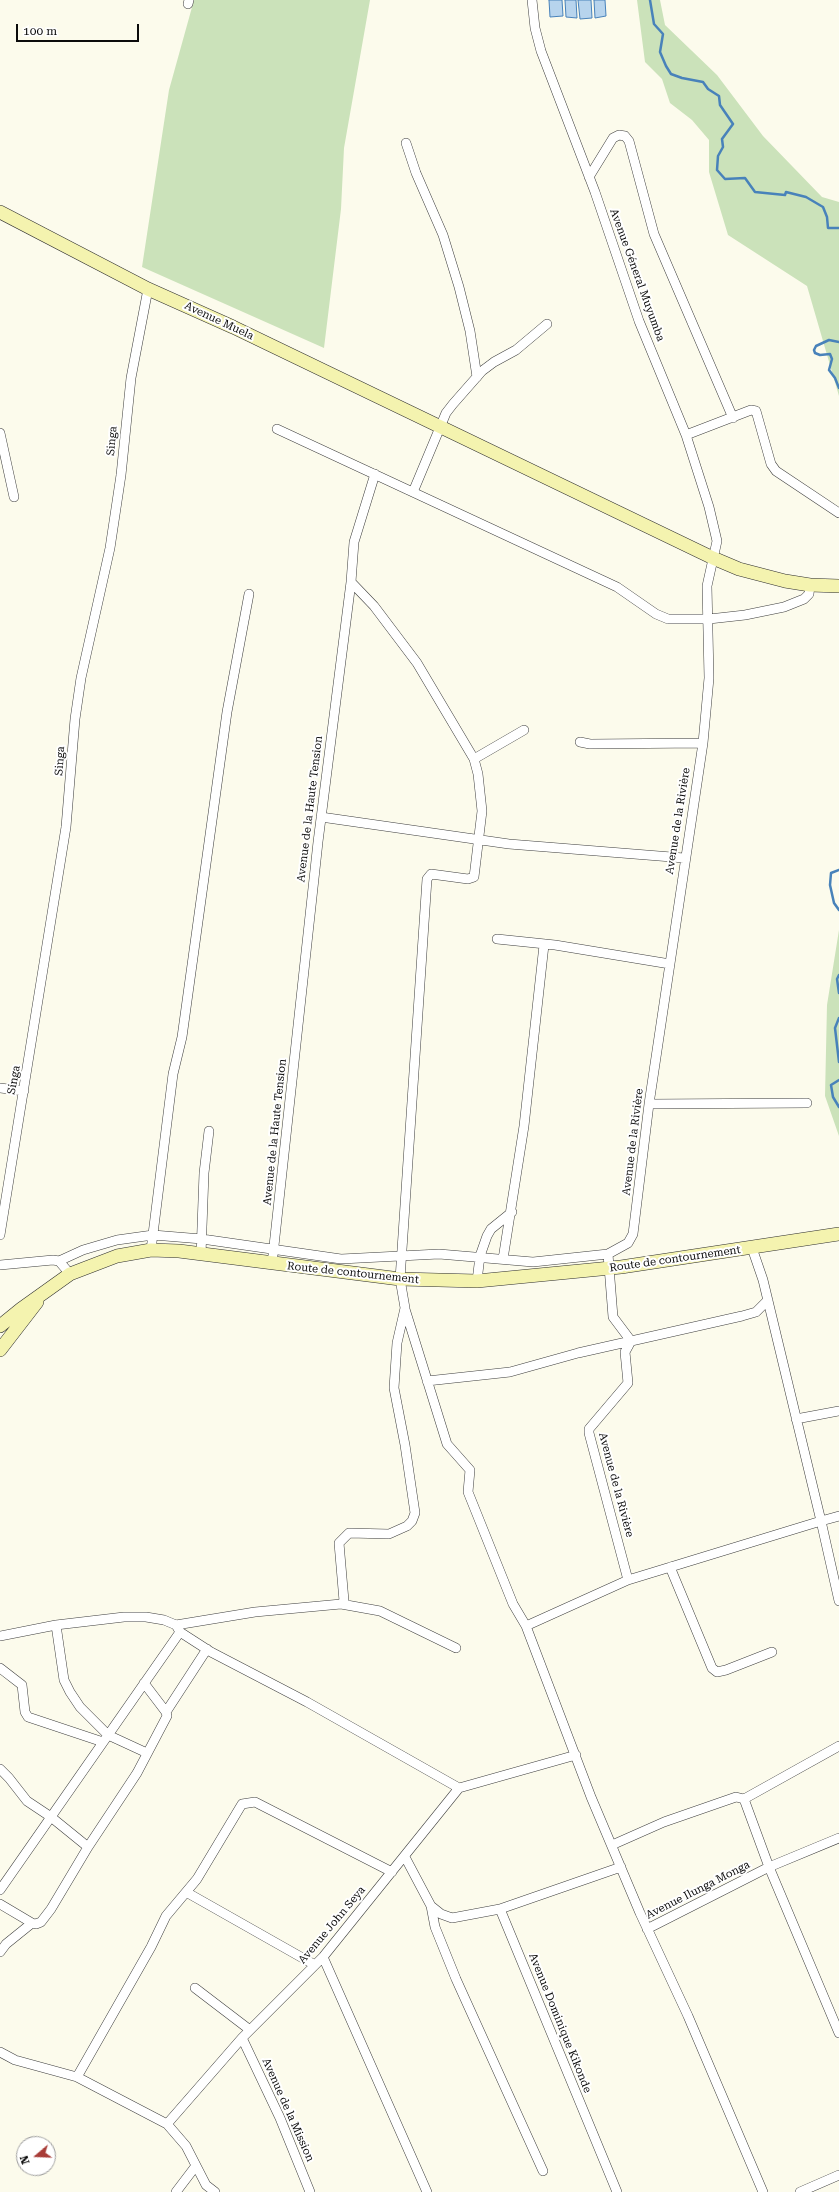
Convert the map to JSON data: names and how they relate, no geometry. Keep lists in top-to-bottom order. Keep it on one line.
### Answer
{"streets":{"street":["Avenue Géneral Muyumba","Avenue Muela","Singa","Avenue de la Haute Tension","Avenue de la Rivière","Route de contournement","Avenue Ilunga Monga","Avenue John Seya","Avenue Dominique Kikonde","Avenue de la Mission"]},"crossings":[["Avenue Géneral Muyumba","Avenue Muela"],["Avenue Géneral Muyumba","Avenue de la Rivière"],["Avenue Muela","Singa"],["Avenue Muela","Avenue de la Rivière"],["Avenue de la Haute Tension","Route de contournement"],["Route de contournement","Avenue Ilunga Monga"],["Avenue John Seya","Avenue de la Mission"]],"scale_bar":"100 m","north":"left"}
